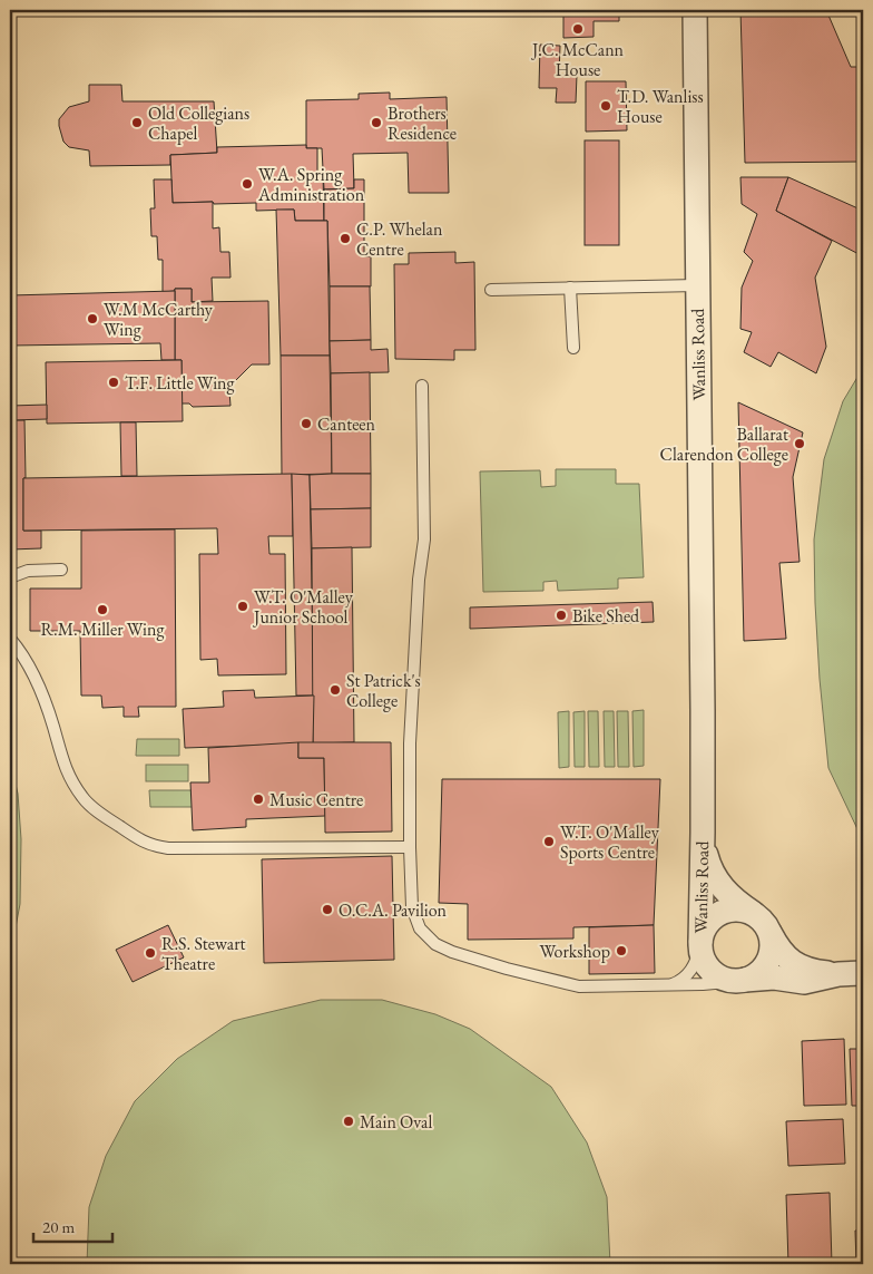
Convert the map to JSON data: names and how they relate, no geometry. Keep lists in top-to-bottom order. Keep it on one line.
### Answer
{"streets":{"street":["Wanliss Road"]},"places":["J.C. McCann House","T.D. Wanliss House","Old Collegians Chapel","Brothers Residence","W.A. Spring Administration","C.P. Whelan Centre","W.M McCarthy Wing","T.F. Little Wing","Canteen","Ballarat Clarendon College","W.T. O'Malley Junior School","R.M. Miller Wing","Bike Shed","St Patrick's College","Music Centre","W.T. O'Malley Sports Centre","O.C.A. Pavilion","Workshop","R.S. Stewart Theatre","Main Oval"],"scale_bar":"20 m"}
